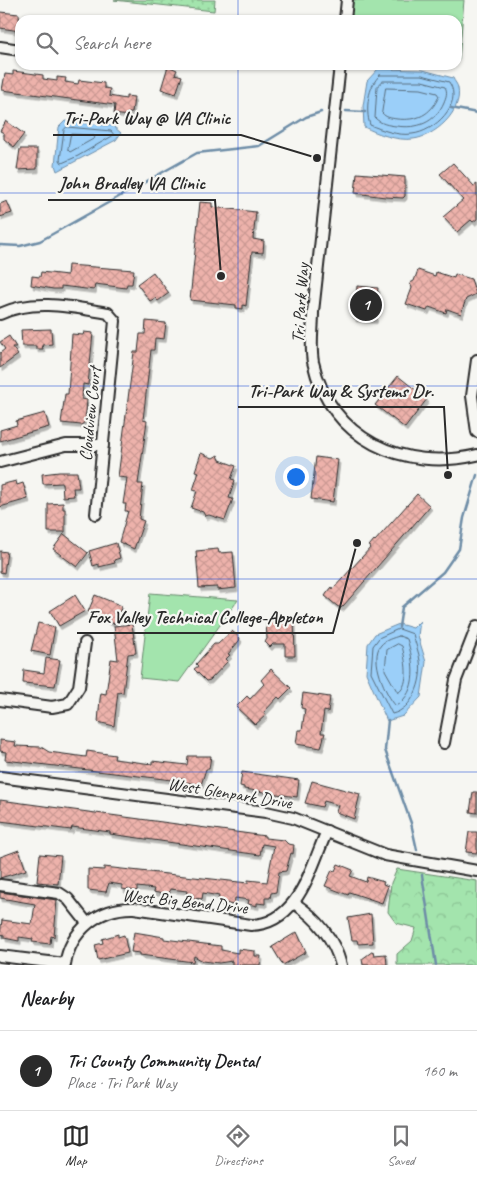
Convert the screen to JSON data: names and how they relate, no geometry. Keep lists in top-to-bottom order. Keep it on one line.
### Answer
{"streets":{"street":["Tri Park Way","Cloudview Court","West Glenpark Drive","West Big Bend Drive"]},"places":["Tri-Park Way @ VA Clinic","John Bradley VA Clinic","Tri-Park Way & Systems Dr.","Fox Valley Technical College-Appleton"],"page":{"search":"Search here","pins":"1","heading":"Nearby","list":[{"mark":"1","name":"Tri County Community Dental","note":"Place · Tri Park Way","value":"160 m"}],"nav":["Map","Directions","Saved"]}}
